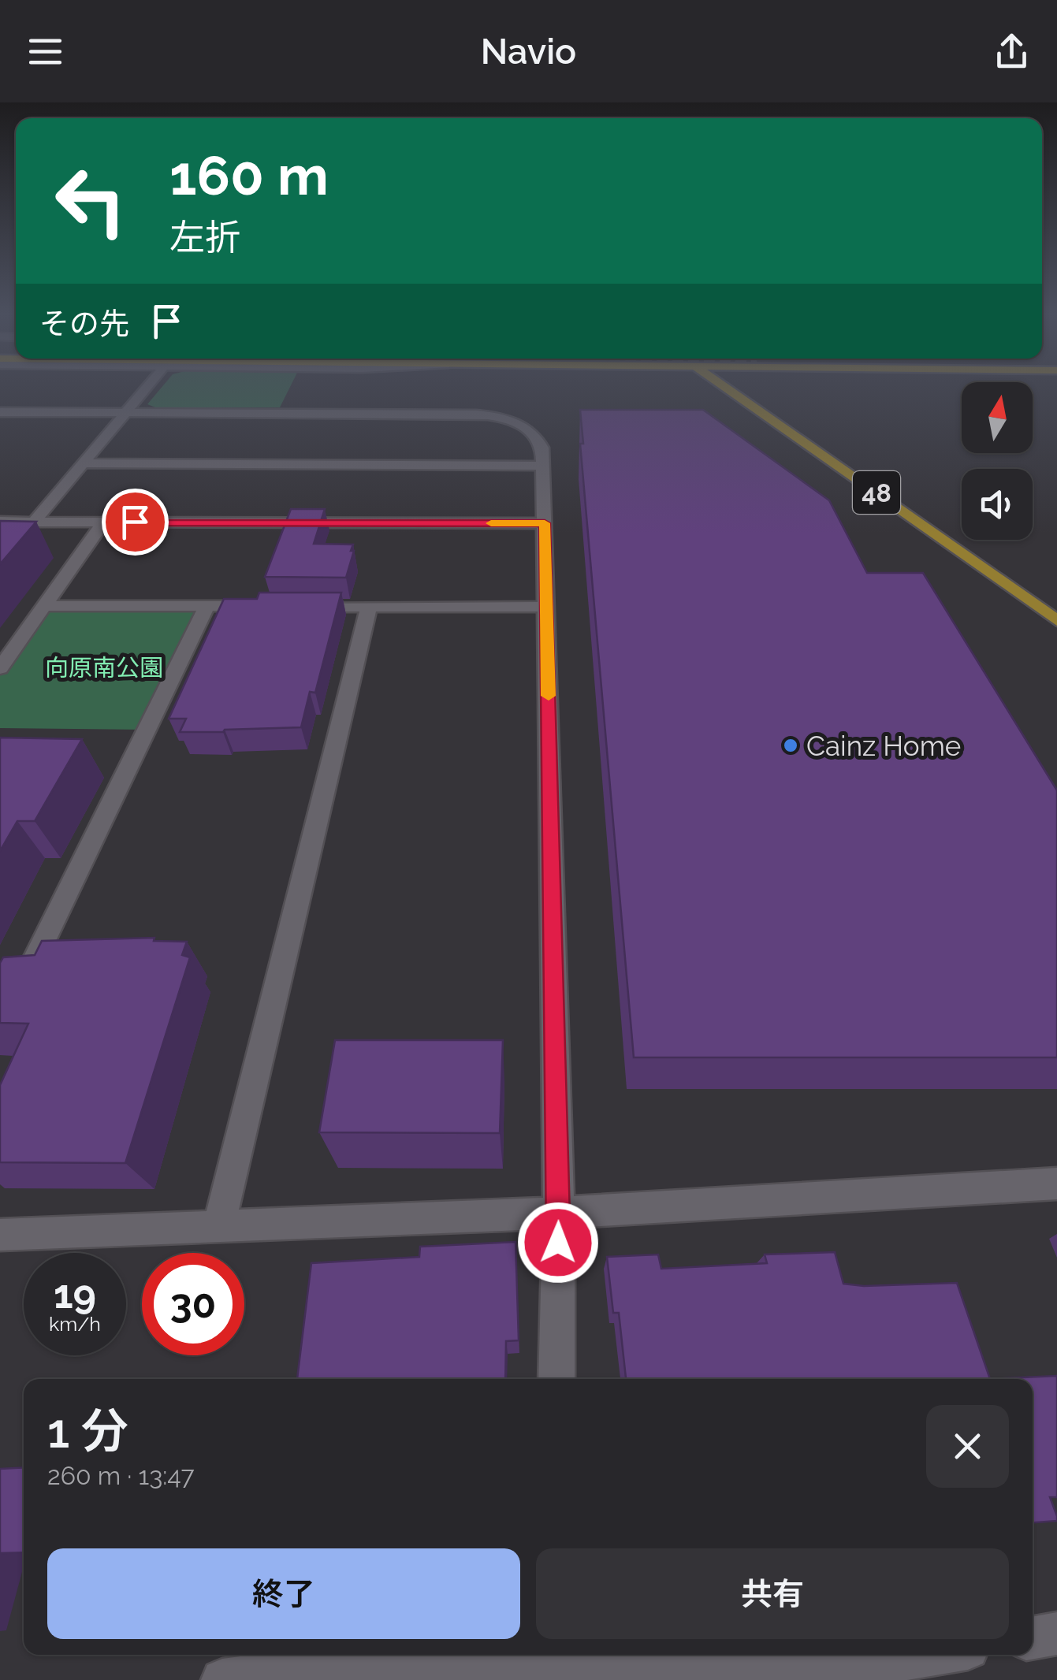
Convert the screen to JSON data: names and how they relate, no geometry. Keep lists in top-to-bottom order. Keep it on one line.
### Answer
{"streets":{"main road":["48"]},"parks":["向原南公園"],"places":["Cainz Home"],"north":"top","page":{"header":"Navio","turn":["160 m","左折"],"then":"その先","speed":"19 km/h","limit":"30","heading":["1 分","260 m · 13:47"],"buttons":["終了","共有"]}}
